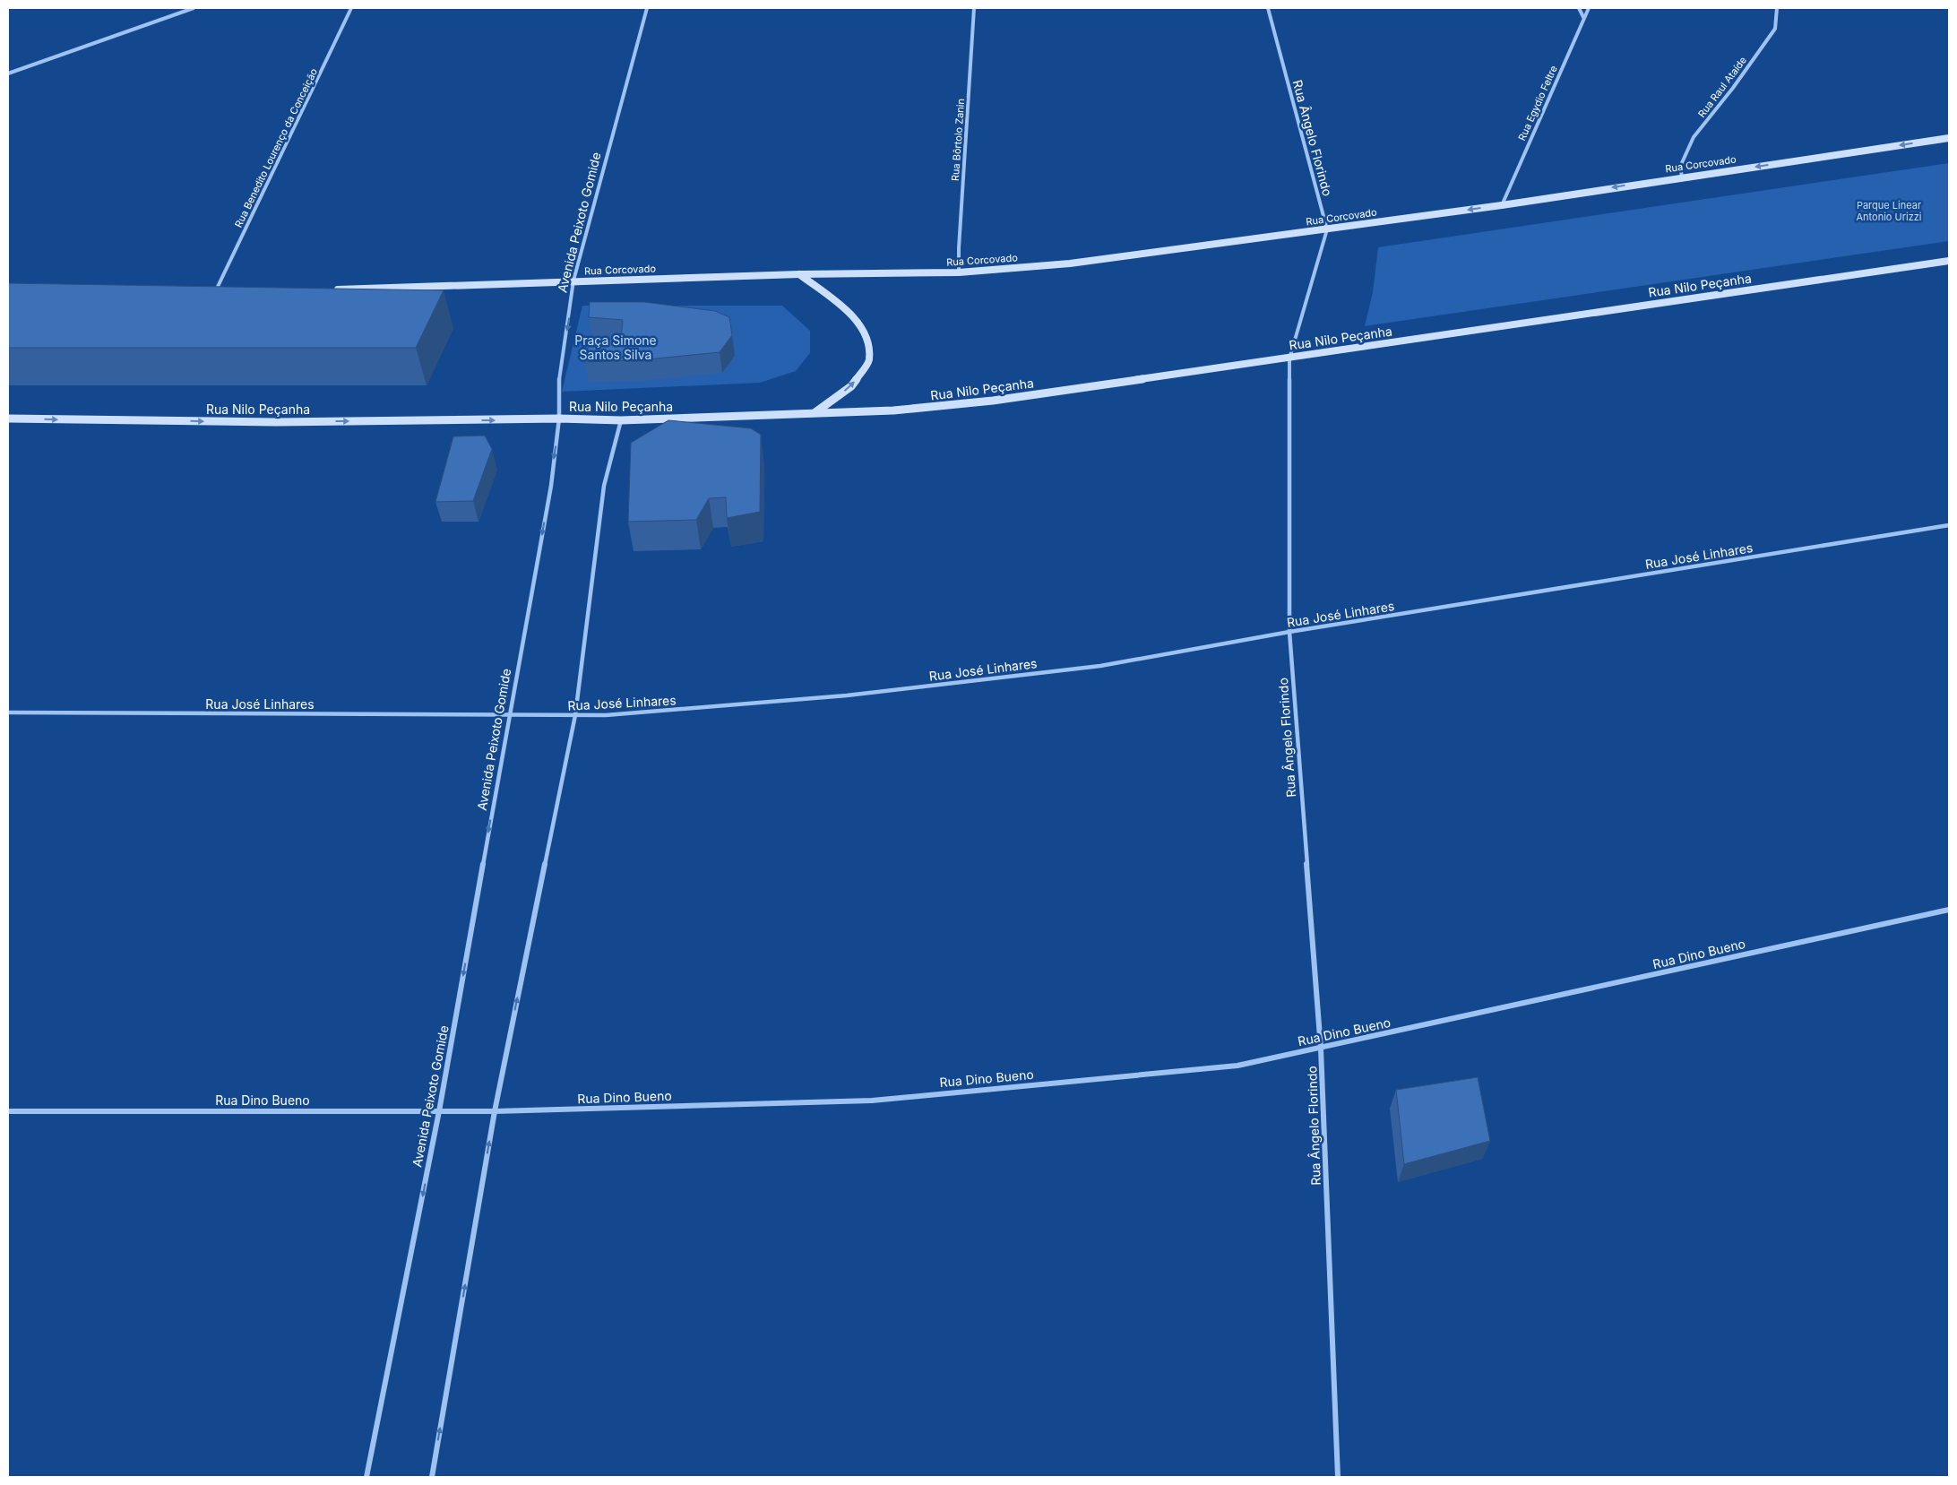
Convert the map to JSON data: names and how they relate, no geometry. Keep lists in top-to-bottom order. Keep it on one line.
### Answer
{"streets":{"street":["Rua Raul Ataíde","Rua Egydio Feltre","Rua Ângelo Florindo","Rua Bôrtolo Zanin","Rua Benedito Lourenço da Conceição","Rua Corcovado","Avenida Peixoto Gomide","Rua Nilo Peçanha","Rua José Linhares","Rua Dino Bueno"]},"crossings":[["Rua Raul Ataíde","Rua Corcovado"],["Rua Egydio Feltre","Rua Corcovado"],["Rua Ângelo Florindo","Rua Corcovado"],["Rua Ângelo Florindo","Rua Nilo Peçanha"],["Rua Ângelo Florindo","Rua José Linhares"],["Rua Ângelo Florindo","Rua Dino Bueno"],["Rua Bôrtolo Zanin","Rua Corcovado"],["Rua Corcovado","Avenida Peixoto Gomide"],["Avenida Peixoto Gomide","Rua Nilo Peçanha"],["Avenida Peixoto Gomide","Rua José Linhares"],["Avenida Peixoto Gomide","Rua Dino Bueno"]],"one_way":["Rua Corcovado","Avenida Peixoto Gomide"],"parks":["Parque Linear Antonio Urizzi","Praça Simone Santos Silva"]}
